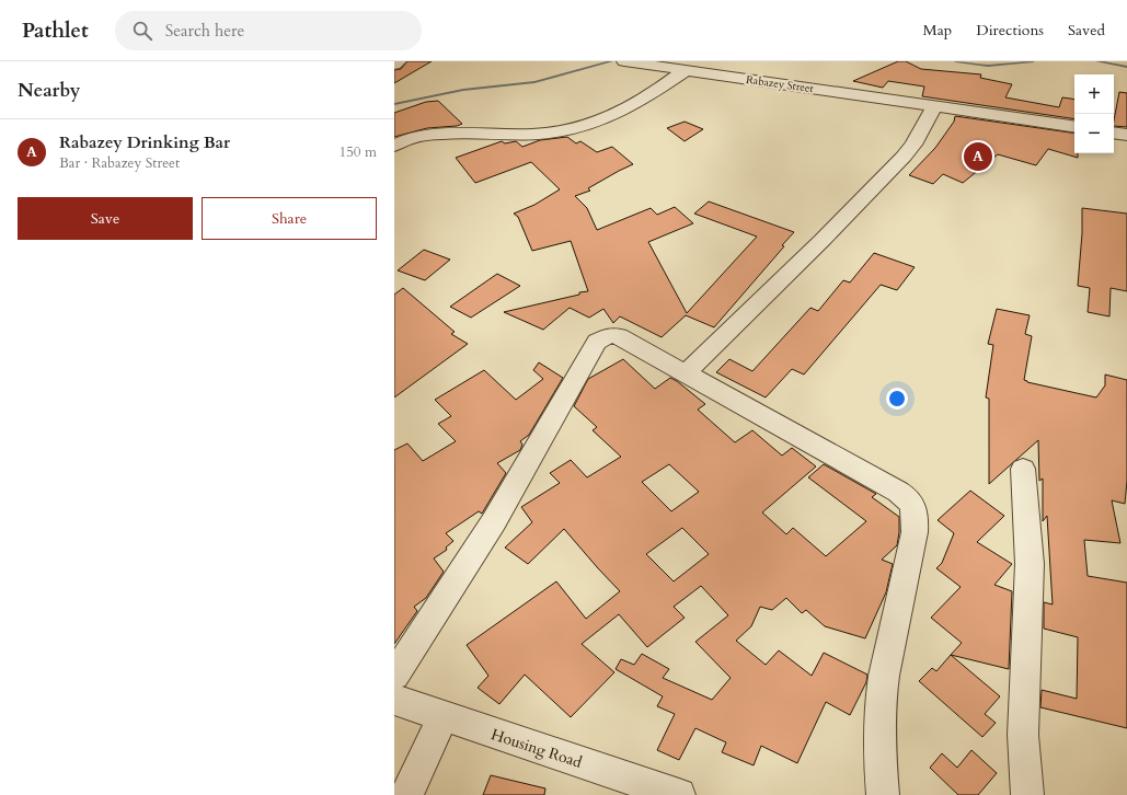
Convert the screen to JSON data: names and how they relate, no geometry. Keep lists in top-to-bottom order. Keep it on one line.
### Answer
{"streets":{"street":["Rabazey Street","Housing Road"]},"page":{"header":"Pathlet","search":"Search here","nav":["Map","Directions","Saved"],"heading":"Nearby","map_buttons":["+","−"],"list":[{"mark":"A","name":"Rabazey Drinking Bar","note":"Bar · Rabazey Street","value":"150 m"}],"pins":"A","buttons":["Save","Share"]}}
